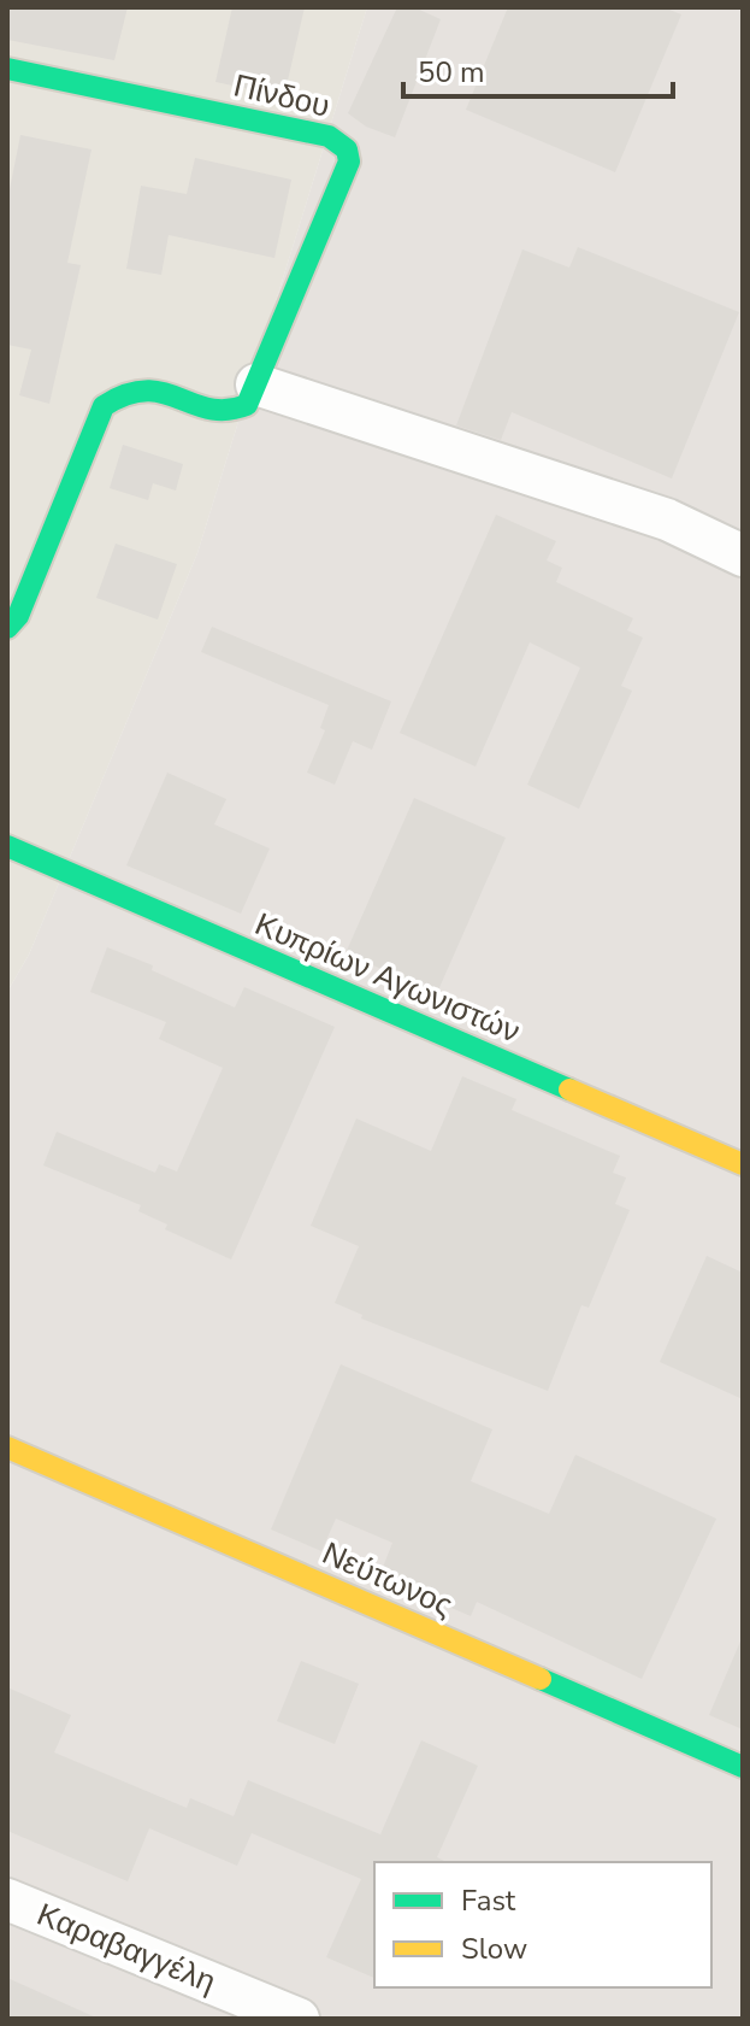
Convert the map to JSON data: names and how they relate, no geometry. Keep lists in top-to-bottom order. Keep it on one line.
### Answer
{"streets":{"street":["Πίνδου","Κυπρίων Αγωνιστών","Νεύτωνος","Καραβαγγέλη"]},"legend":["Fast","Slow"],"scale_bar":"50 m"}
